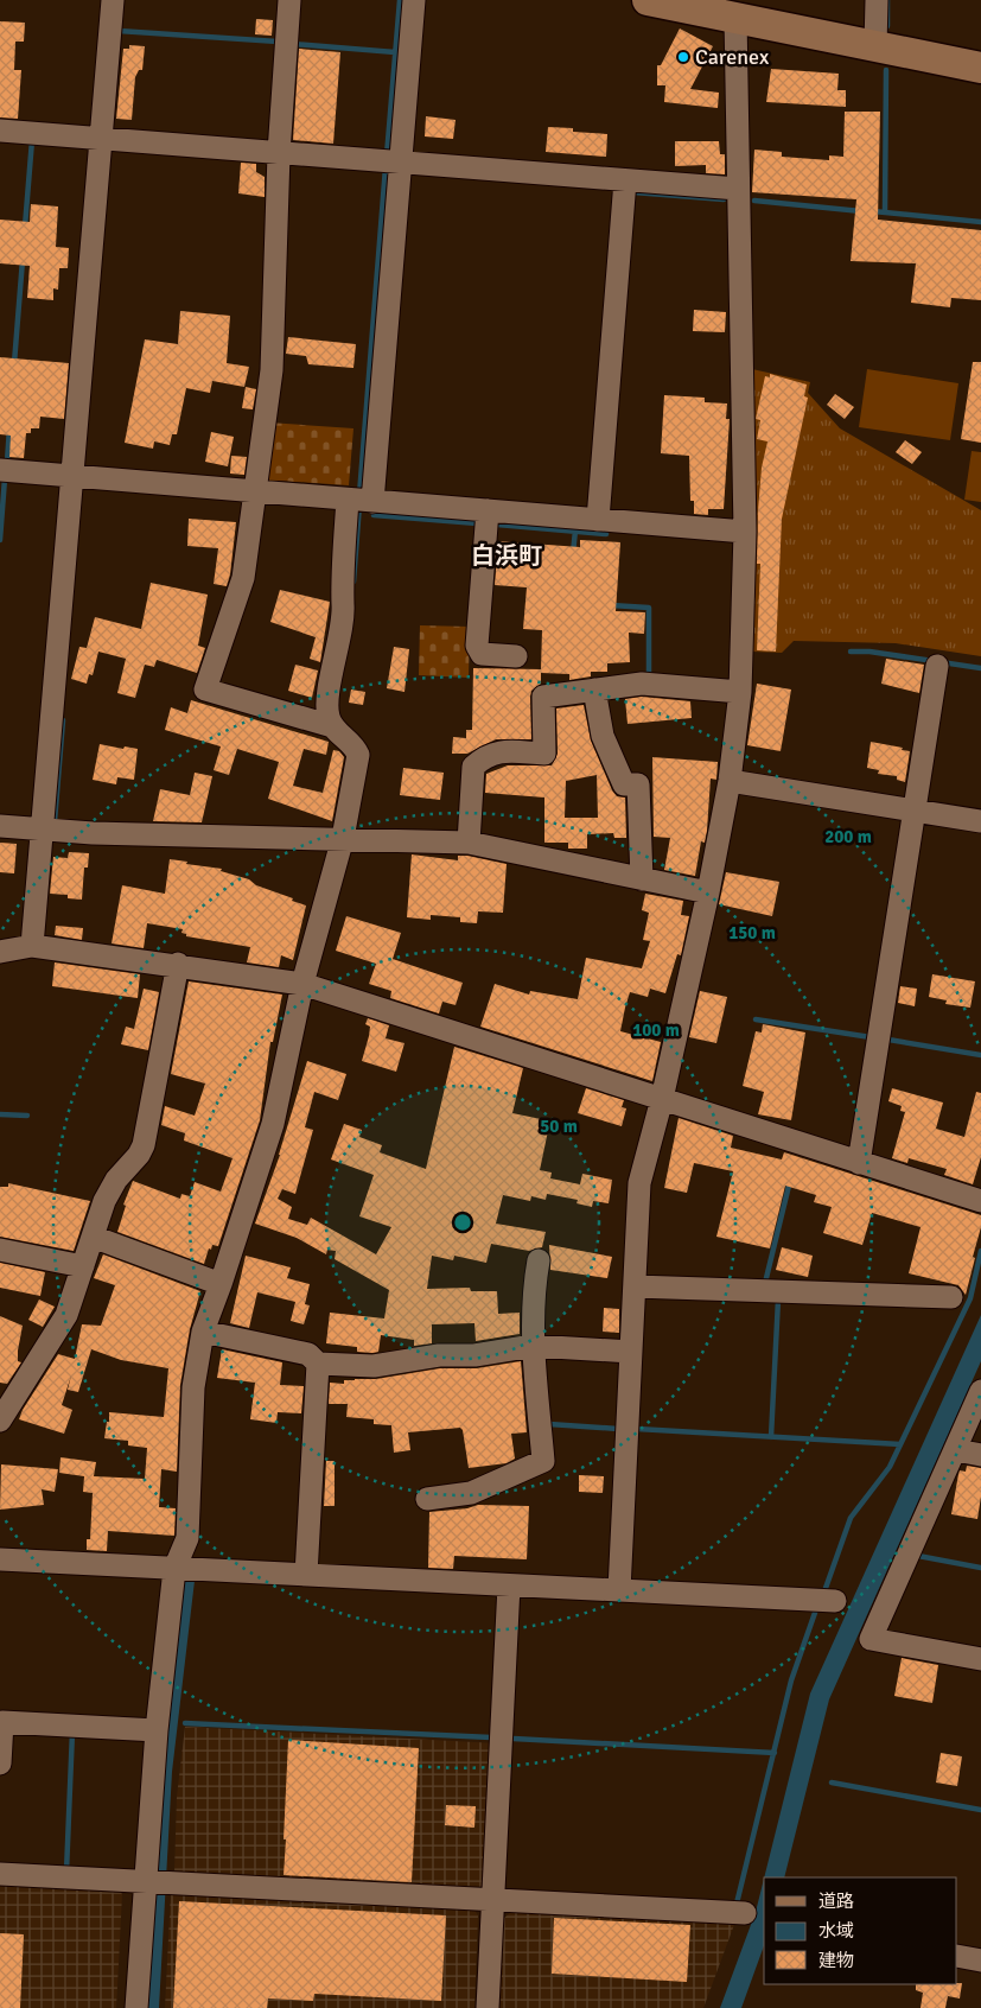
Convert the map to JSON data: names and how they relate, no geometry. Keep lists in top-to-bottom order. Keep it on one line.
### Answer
{"districts":["白浜町"],"places":["Carenex"],"legend":["道路","水域","建物"],"rings":["200 m","150 m","100 m","50 m"]}
